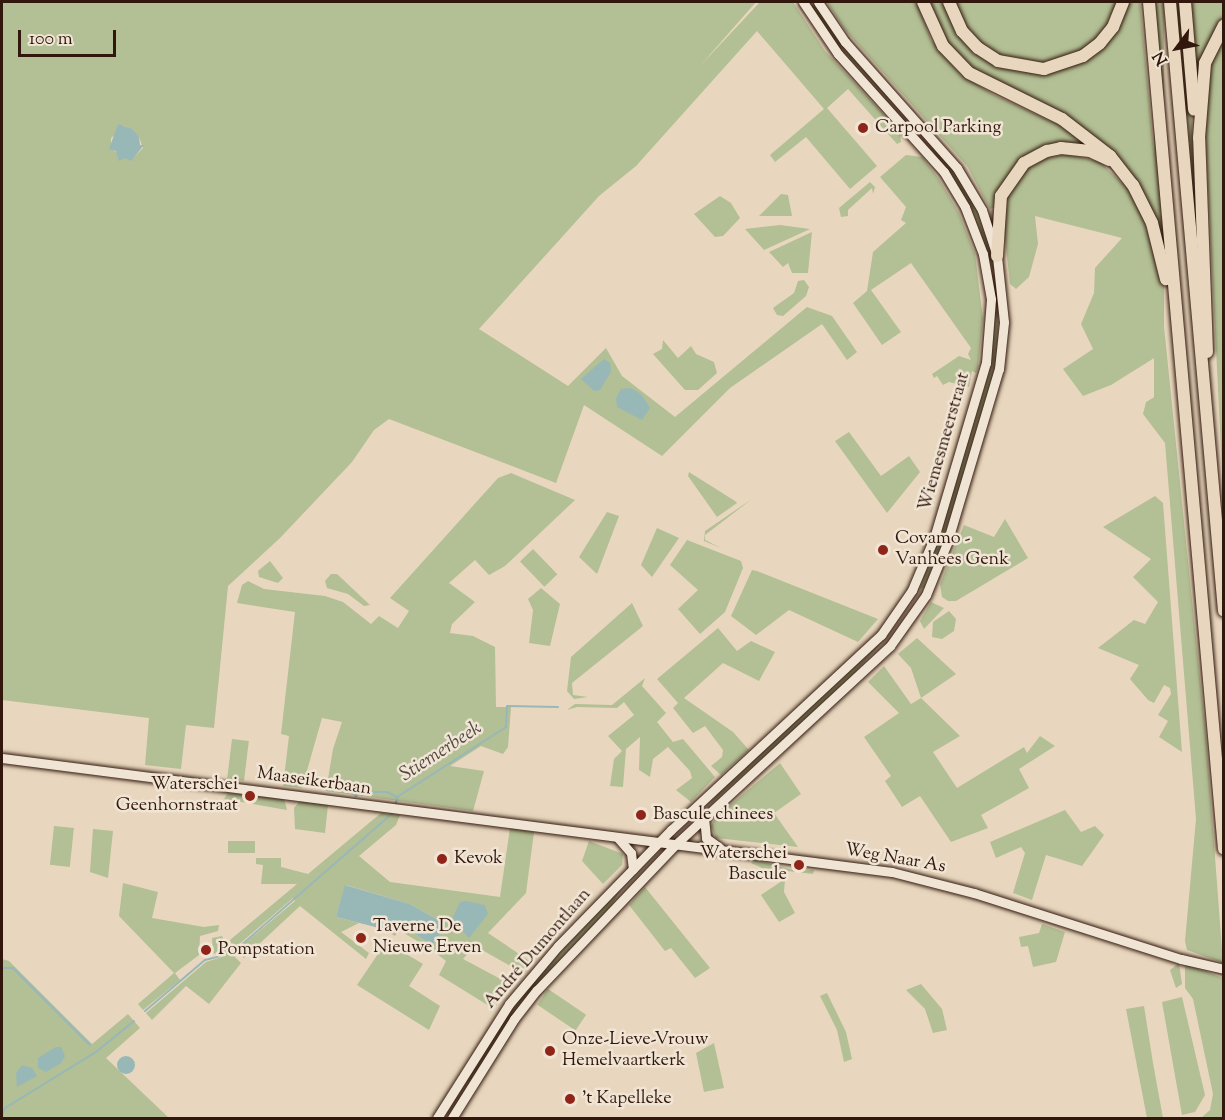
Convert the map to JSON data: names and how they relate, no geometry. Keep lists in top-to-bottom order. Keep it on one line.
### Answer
{"streets":{"main road":["Wiemesmeerstraat","Maaseikerbaan","Weg Naar As","André Dumontlaan"]},"crossings":[["Wiemesmeerstraat","Maaseikerbaan"],["Wiemesmeerstraat","Weg Naar As"],["Wiemesmeerstraat","André Dumontlaan"],["Maaseikerbaan","Weg Naar As"],["Maaseikerbaan","André Dumontlaan"],["Weg Naar As","André Dumontlaan"]],"water":["Stiemerbeek"],"places":["Carpool Parking","Covamo - Vanhees Genk","Waterschei Geenhornstraat","Bascule chinees","Kevok","Waterschei Bascule","Taverne De Nieuwe Erven","Pompstation","Onze-Lieve-Vrouw Hemelvaartkerk","'t Kapelleke"],"scale_bar":"100 m","north":"bottom left"}
